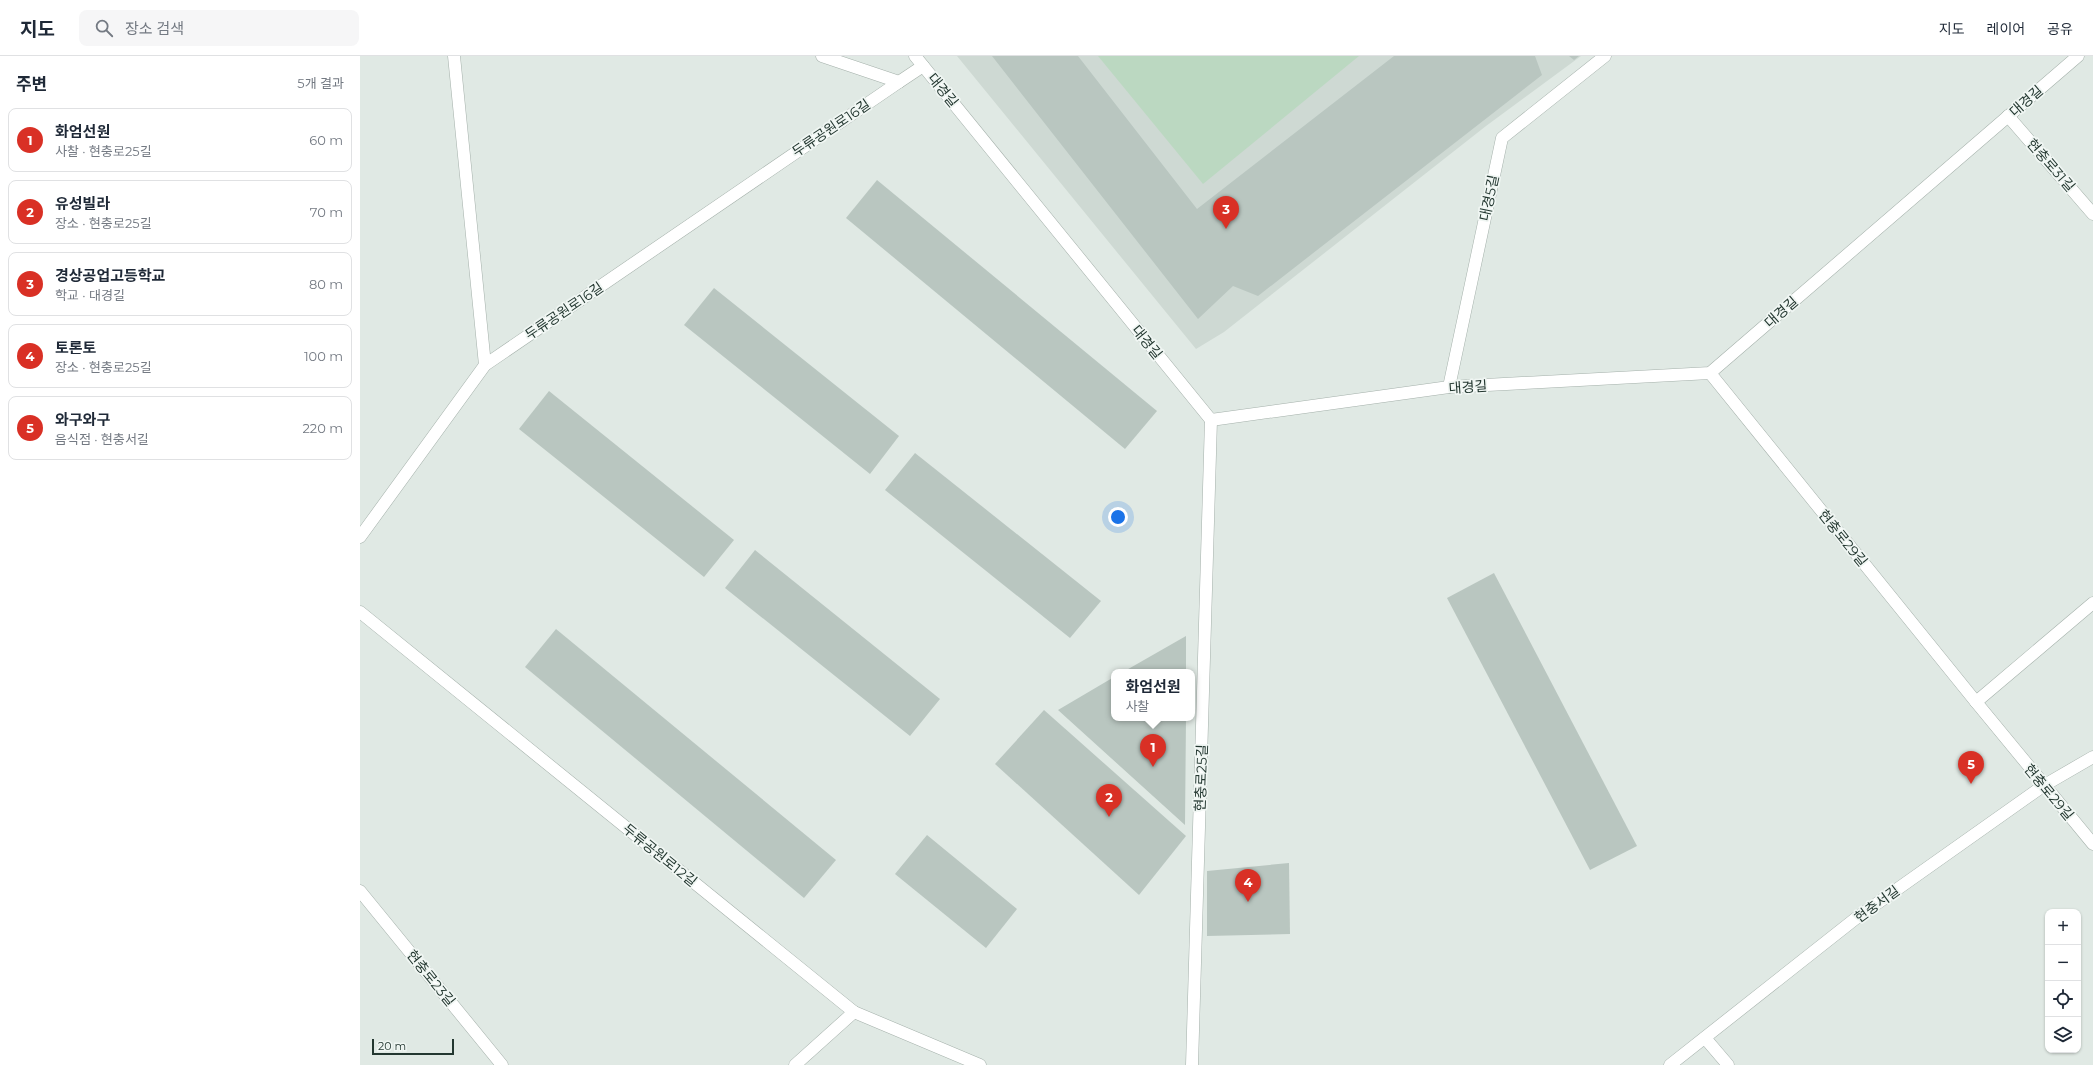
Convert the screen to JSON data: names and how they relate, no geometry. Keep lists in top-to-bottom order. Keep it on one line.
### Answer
{"streets":{"street":["대경길","두류공원로16길","현충로31길","대경5길","현충로29길","현충로25길","두류공원로12길","현충서길","현충로23길"]},"crossings":[["대경길","두류공원로16길"],["대경길","현충로31길"],["대경길","대경5길"],["대경길","현충로29길"],["대경길","현충로25길"],["현충로29길","현충서길"]],"scale_bar":"20 m","page":{"header":"지도","search":"장소 검색","nav":["지도","레이어","공유"],"heading":["주변","5개 결과"],"list":[{"mark":"1","name":"화엄선원","note":"사찰 · 현충로25길","value":"60 m"},{"mark":"2","name":"유성빌라","note":"장소 · 현충로25길","value":"70 m"},{"mark":"3","name":"경상공업고등학교","note":"학교 · 대경길","value":"80 m"},{"mark":"4","name":"토론토","note":"장소 · 현충로25길","value":"100 m"},{"mark":"5","name":"와구와구","note":"음식점 · 현충서길","value":"220 m"}],"pins":["3","1","5","2","4"],"popup":["화엄선원","사찰"],"map_buttons":["+","−"],"scale":"20 m"}}
